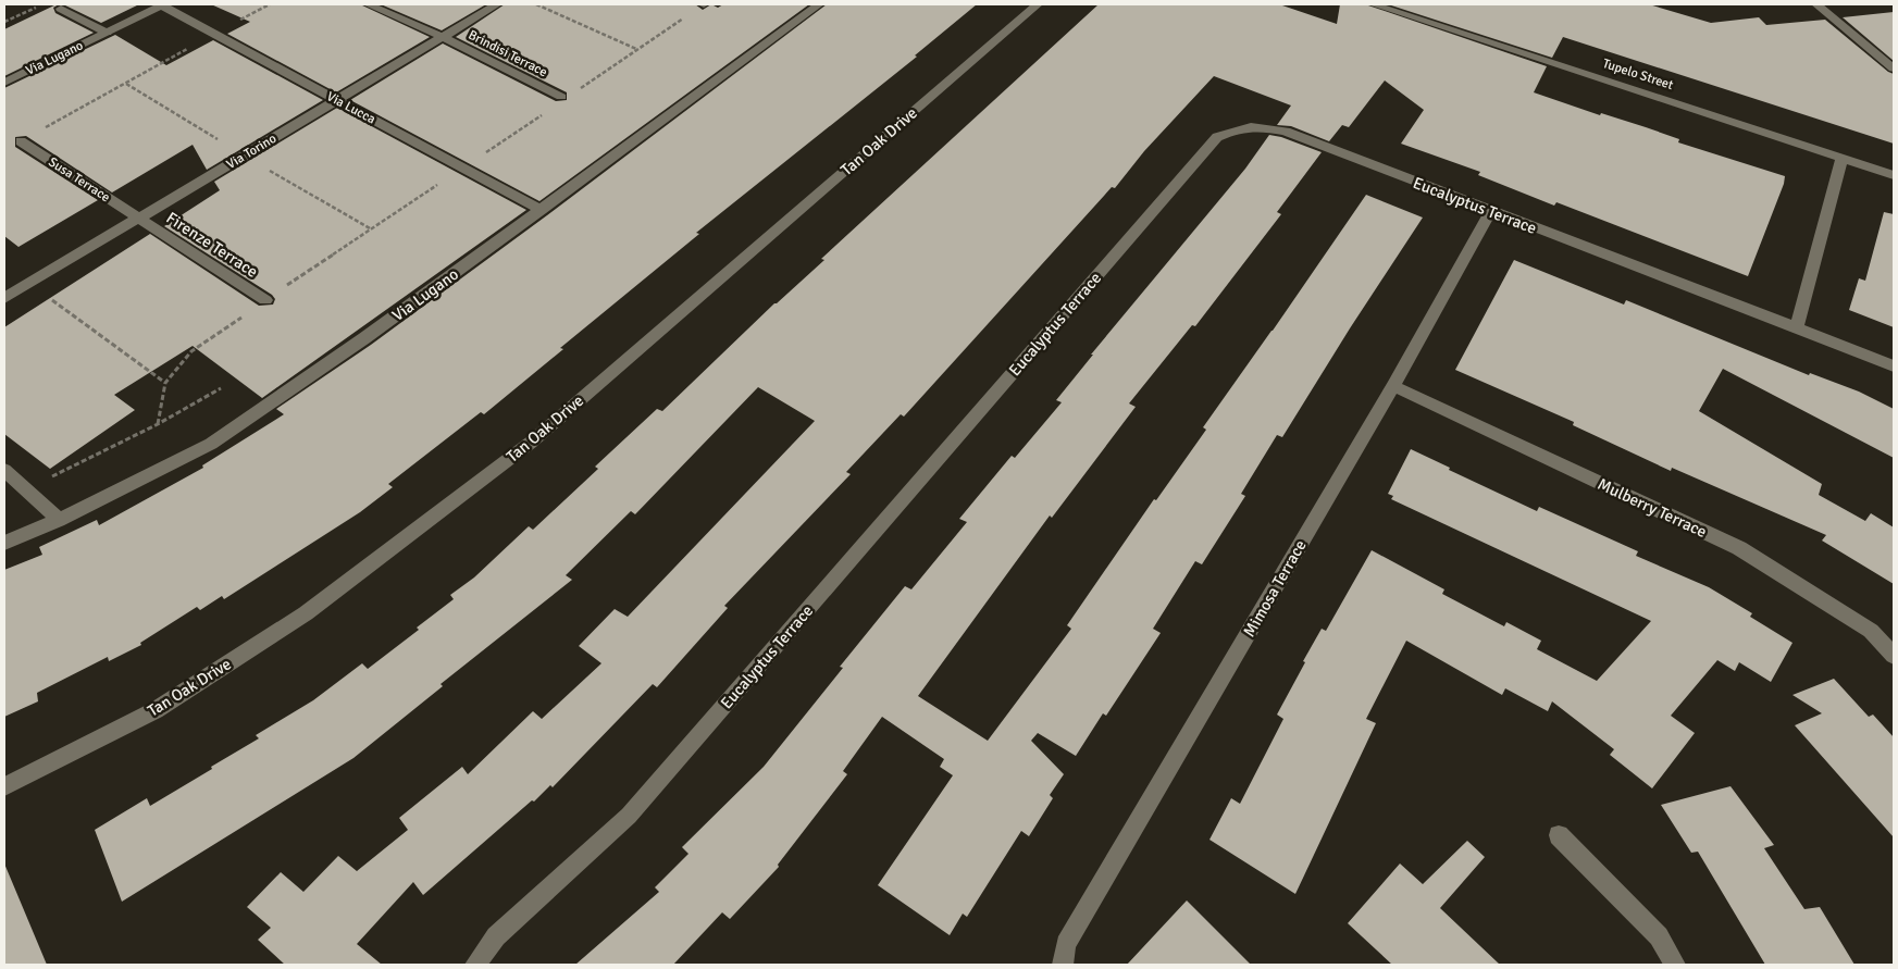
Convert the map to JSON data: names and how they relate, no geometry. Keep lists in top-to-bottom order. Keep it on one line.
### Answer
{"streets":{"street":["Brindisi Terrace","Via Lugano","Tupelo Street","Via Lucca","Tan Oak Drive","Via Torino","Susa Terrace","Eucalyptus Terrace","Firenze Terrace","Mulberry Terrace","Mimosa Terrace"]},"crossings":[["Brindisi Terrace","Via Torino"],["Via Lugano","Via Lucca"],["Via Lucca","Via Torino"],["Via Torino","Susa Terrace"],["Via Torino","Firenze Terrace"],["Susa Terrace","Firenze Terrace"],["Eucalyptus Terrace","Mimosa Terrace"],["Mulberry Terrace","Mimosa Terrace"]]}
